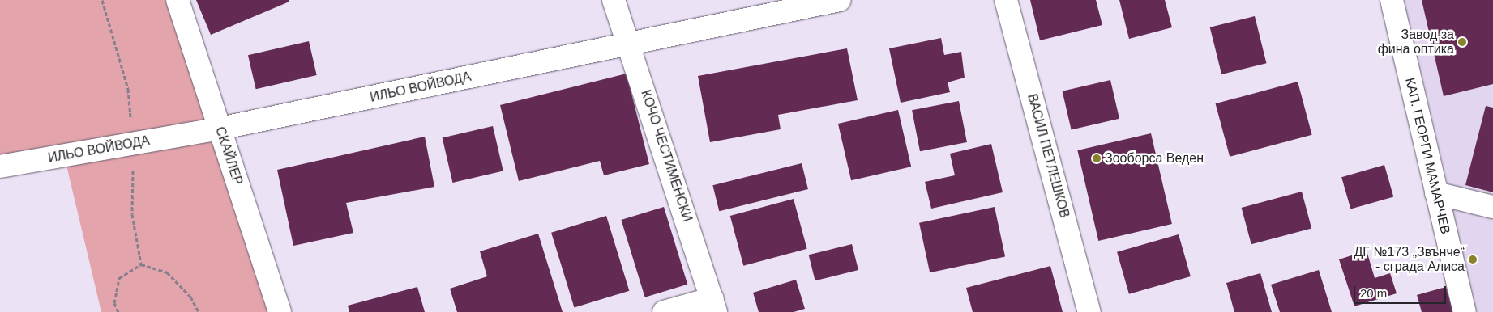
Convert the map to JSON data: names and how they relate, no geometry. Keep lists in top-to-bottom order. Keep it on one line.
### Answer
{"streets":{"street":["ИЛЬО ВОЙВОДА","СКАЙЛЕР","КОЧО ЧЕСТИМЕНСКИ","ВАСИЛ ПЕТЛЕШКОВ","КАП. ГЕОРГИ МАМАРЧЕВ"]},"crossings":[["ИЛЬО ВОЙВОДА","СКАЙЛЕР"],["ИЛЬО ВОЙВОДА","КОЧО ЧЕСТИМЕНСКИ"]],"places":["Завод за фина оптика","Зооборса Веден","ДГ №173 „Звънче“ - сграда Алиса"],"scale_bar":"20 m"}
